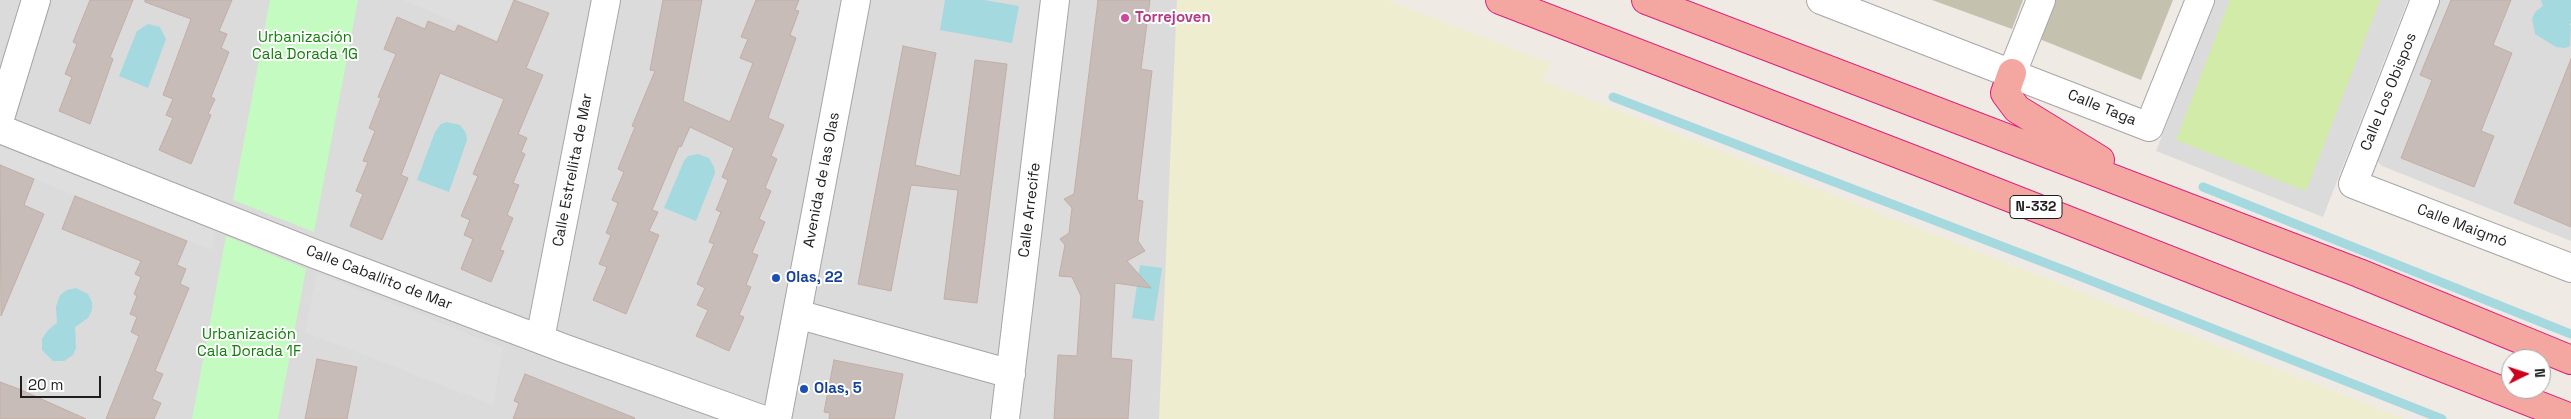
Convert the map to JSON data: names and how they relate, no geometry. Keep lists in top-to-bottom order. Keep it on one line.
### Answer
{"streets":{"highway":["N-332"],"street":["Calle Los Obispos","Calle Taga","Calle Estrellita de Mar","Avenida de las Olas","Calle Arrecife","Calle Maigmó","Calle Caballito de Mar"]},"crossings":[["Calle Los Obispos","Calle Maigmó"],["Calle Estrellita de Mar","Calle Caballito de Mar"]],"parks":["Urbanización Cala Dorada 1G","Urbanización Cala Dorada 1F"],"places":["Torrejoven","Olas, 22","Olas, 5"],"scale_bar":"20 m","north":"right"}
